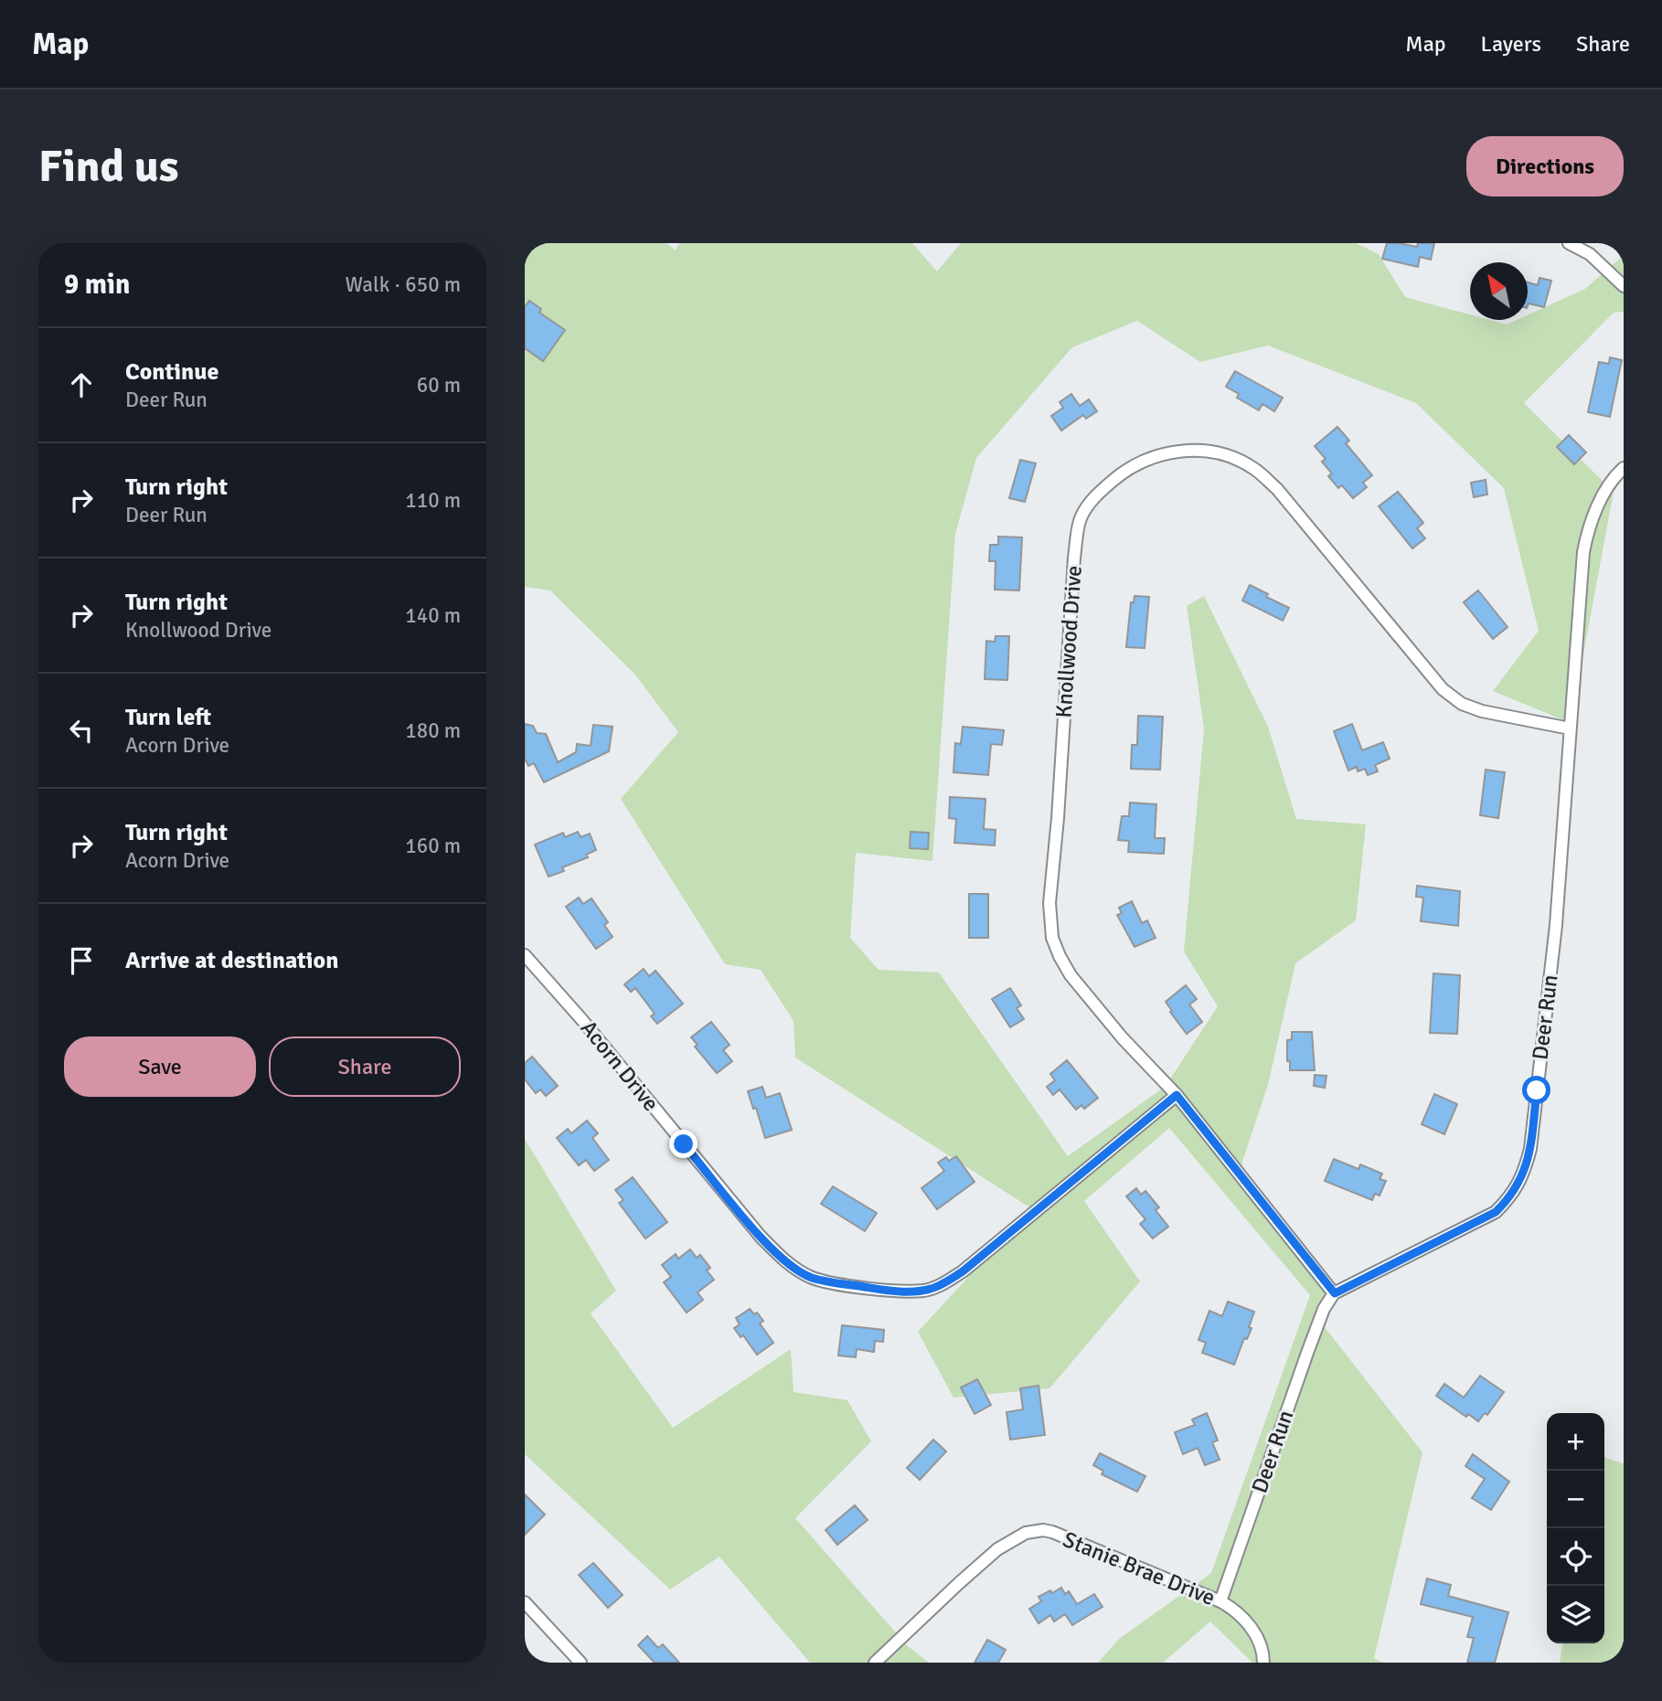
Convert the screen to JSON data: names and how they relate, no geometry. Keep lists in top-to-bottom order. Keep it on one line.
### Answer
{"streets":{"street":["Knollwood Drive","Deer Run","Acorn Drive","Stanie Brae Drive"]},"crossings":[["Knollwood Drive","Deer Run"],["Knollwood Drive","Acorn Drive"],["Deer Run","Stanie Brae Drive"]],"north":"top left","page":{"header":"Map","nav":["Map","Layers","Share"],"buttons":["Directions",["Save","Share"]],"title":"Find us","heading":["9 min","Walk · 650 m"],"list":[["Continue","Deer Run","60 m"],["Turn right","Deer Run","110 m"],["Turn right","Knollwood Drive","140 m"],["Turn left","Acorn Drive","180 m"],["Turn right","Acorn Drive","160 m"],"Arrive at destination"],"map_buttons":["+","−"]}}
